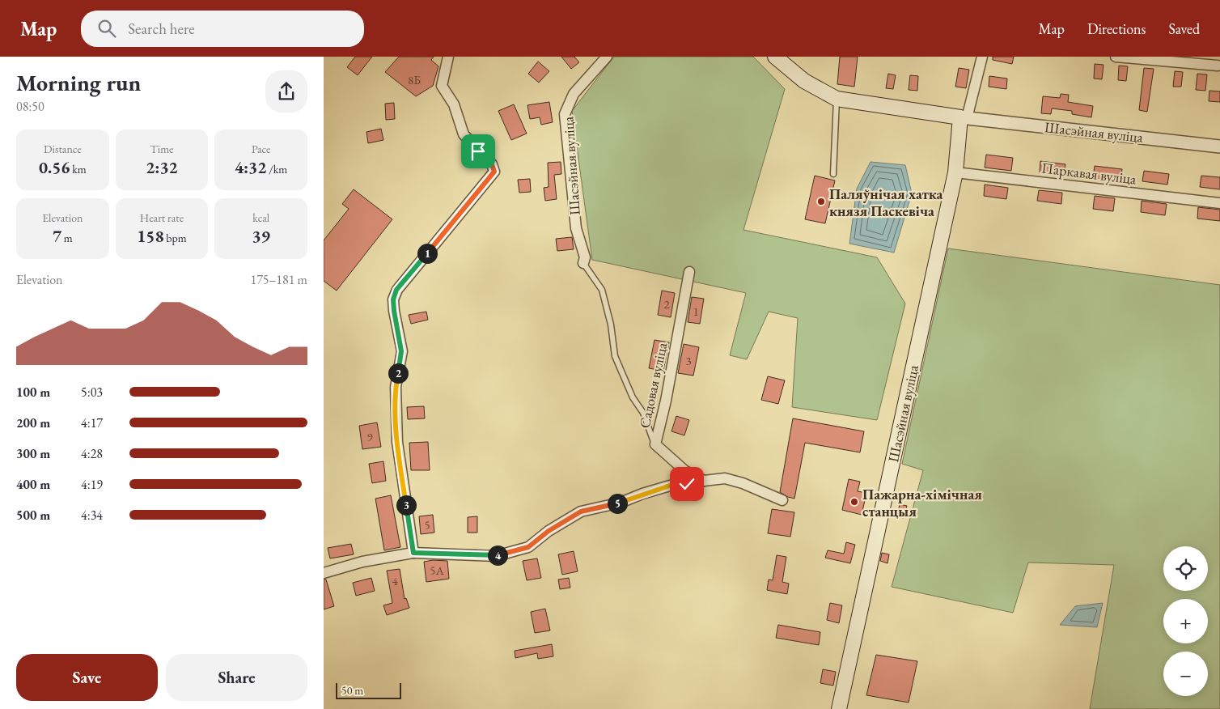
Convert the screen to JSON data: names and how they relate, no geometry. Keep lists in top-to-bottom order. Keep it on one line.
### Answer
{"streets":{"main road":["Шасэйная вуліца"],"street":["Паркавая вуліца","Садовая вуліца"]},"crossings":[["Шасэйная вуліца","Паркавая вуліца"]],"places":["Паляўнічая хатка князя Паскевіча","Пажарна-хімічная станцыя"],"house_numbers":["8Б","2","1","3","9","5","5А","4"],"scale_bar":"50 m","page":{"header":"Map","search":"Search here","nav":["Map","Directions","Saved"],"heading":["Morning run","08:50"],"stats":[["Distance","0.56 km"],["Time","2:32"],["Pace","4:32 /km"],["Elevation","7 m"],["Heart rate","158 bpm"],["kcal","39"]],"pins":["1","2","5","3","4"],"chart":["Elevation","175–181 m"],"list":[{"name":"100 m","note":"5:03"},{"name":"200 m","note":"4:17"},{"name":"300 m","note":"4:28"},{"name":"400 m","note":"4:19"},{"name":"500 m","note":"4:34"}],"map_buttons":["+","−"],"buttons":["Save","Share"],"scale":"50 m"}}
